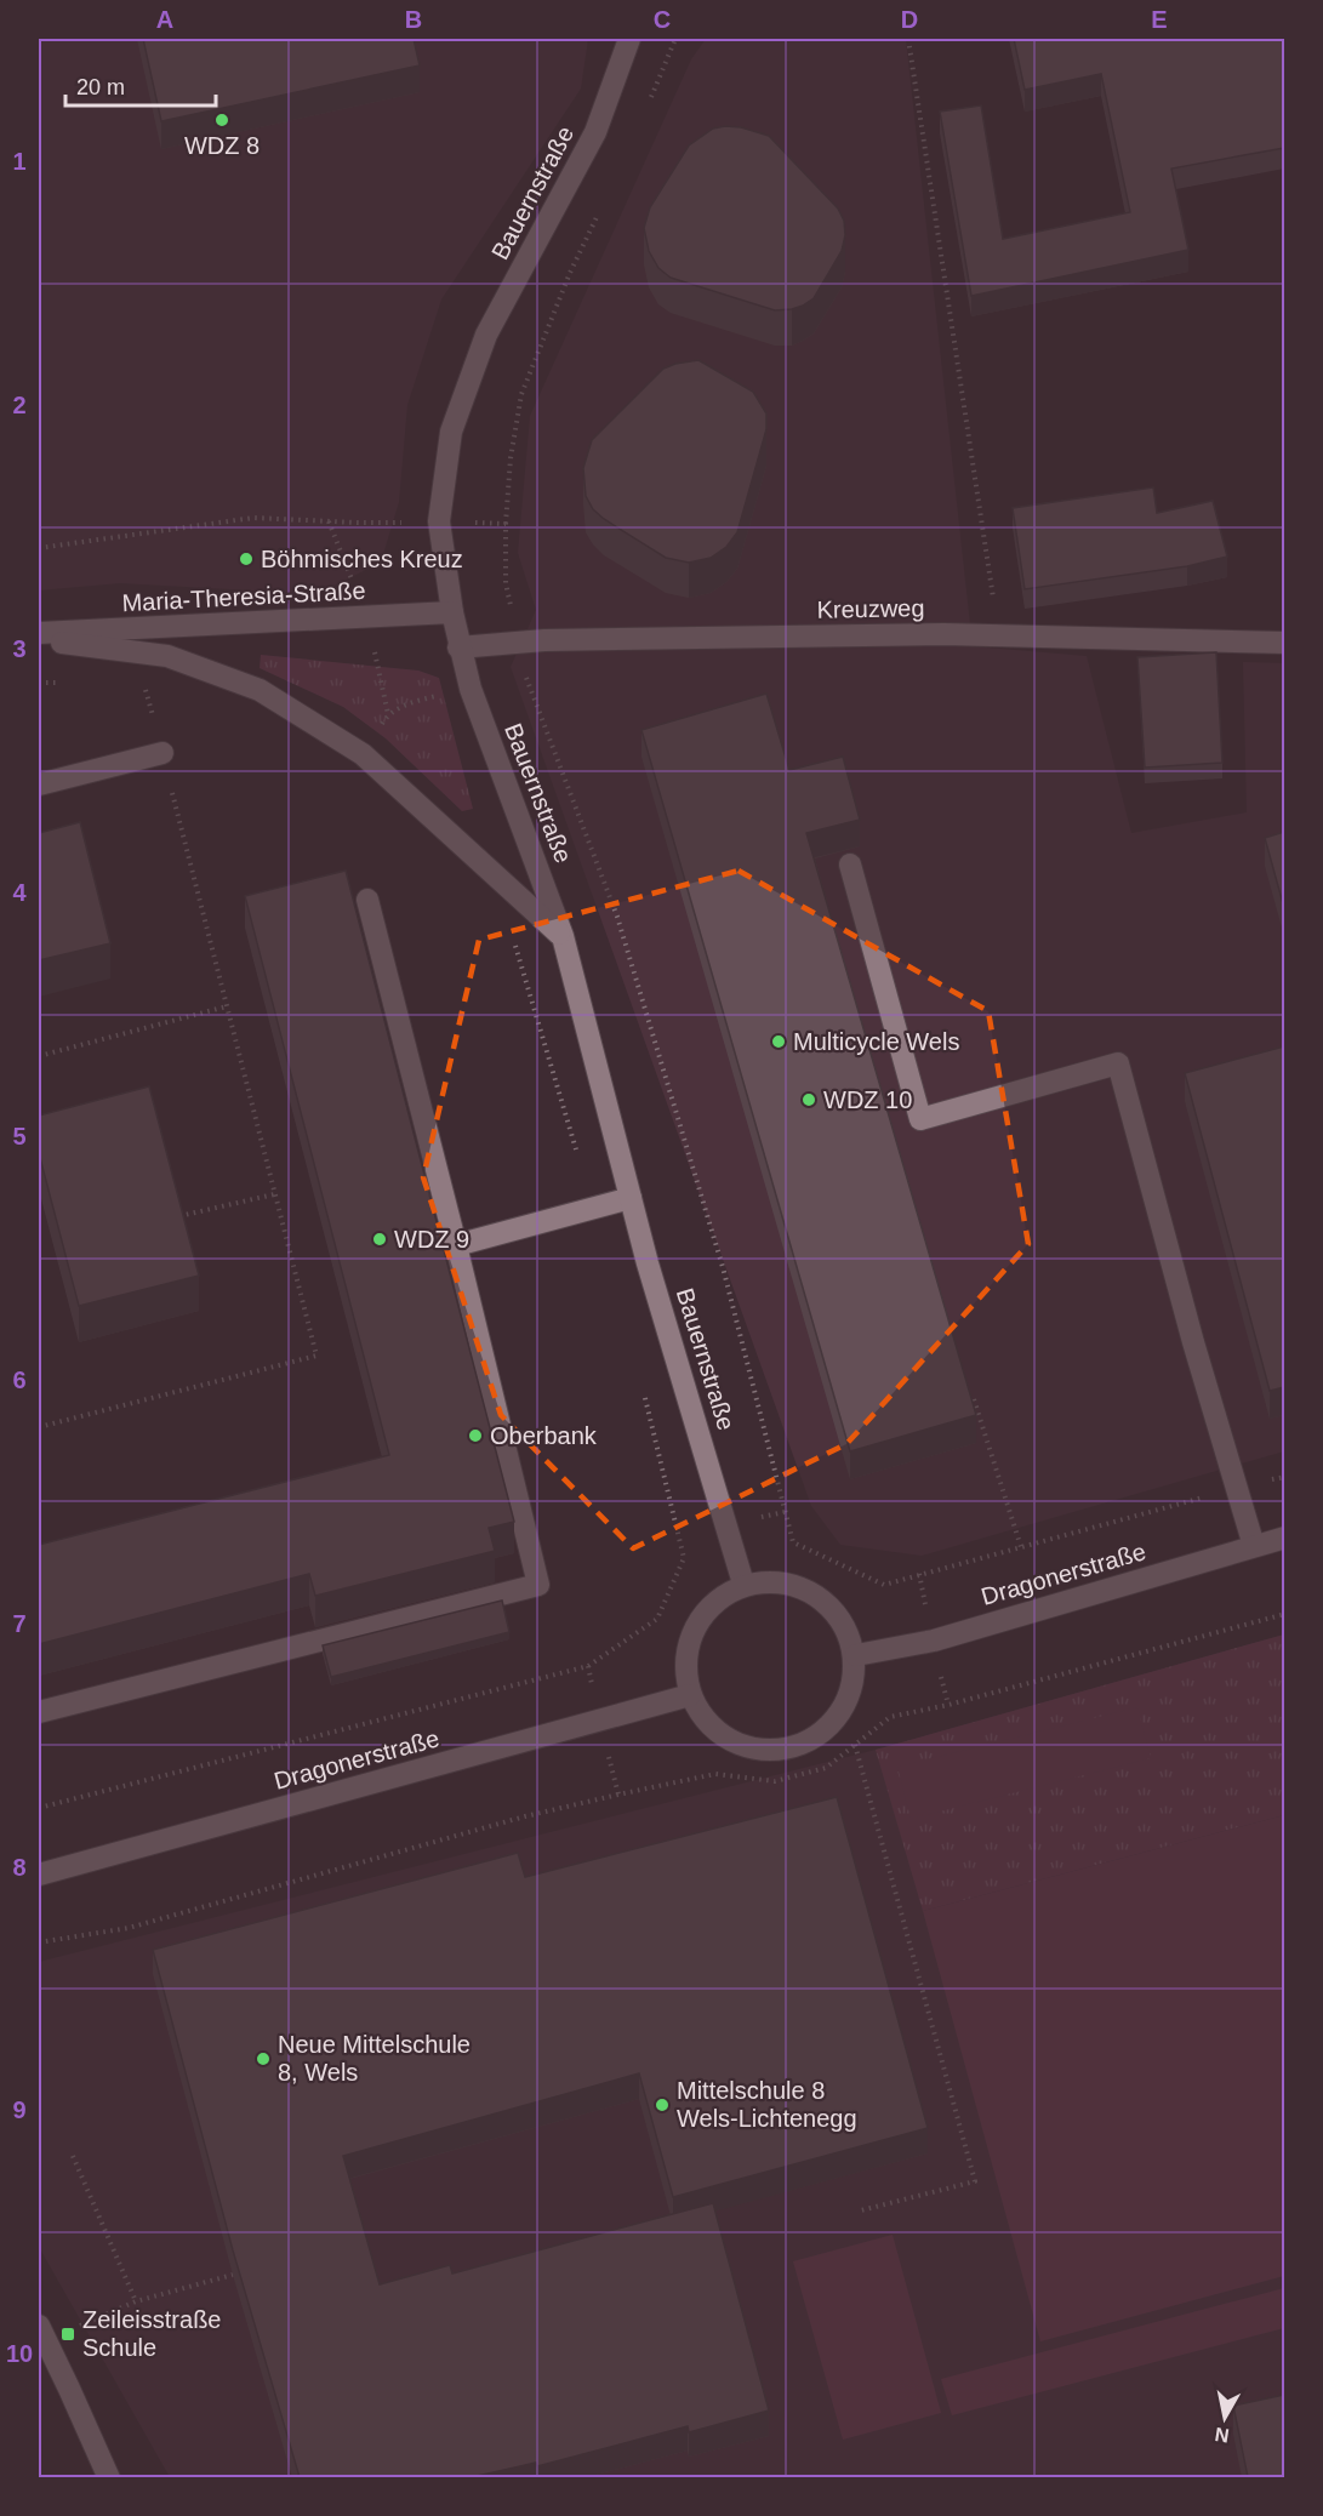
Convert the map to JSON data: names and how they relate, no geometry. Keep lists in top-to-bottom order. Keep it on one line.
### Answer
{"streets":{"main road":["Bauernstraße","Maria-Theresia-Straße","Kreuzweg","Dragonerstraße"]},"crossings":[["Bauernstraße","Maria-Theresia-Straße"],["Bauernstraße","Kreuzweg"],["Bauernstraße","Dragonerstraße"]],"places":{"other":["WDZ 8","Böhmisches Kreuz","Multicycle Wels","WDZ 10","WDZ 9","Oberbank","Neue Mittelschule 8, Wels","Mittelschule 8 Wels-Lichtenegg"],"transit":["Zeileisstraße Schule"]},"scale_bar":"20 m","north":"bottom","grid":{"columns":["A","B","C","D","E"],"rows":["1","2","3","4","5","6","7","8","9","10"]}}
